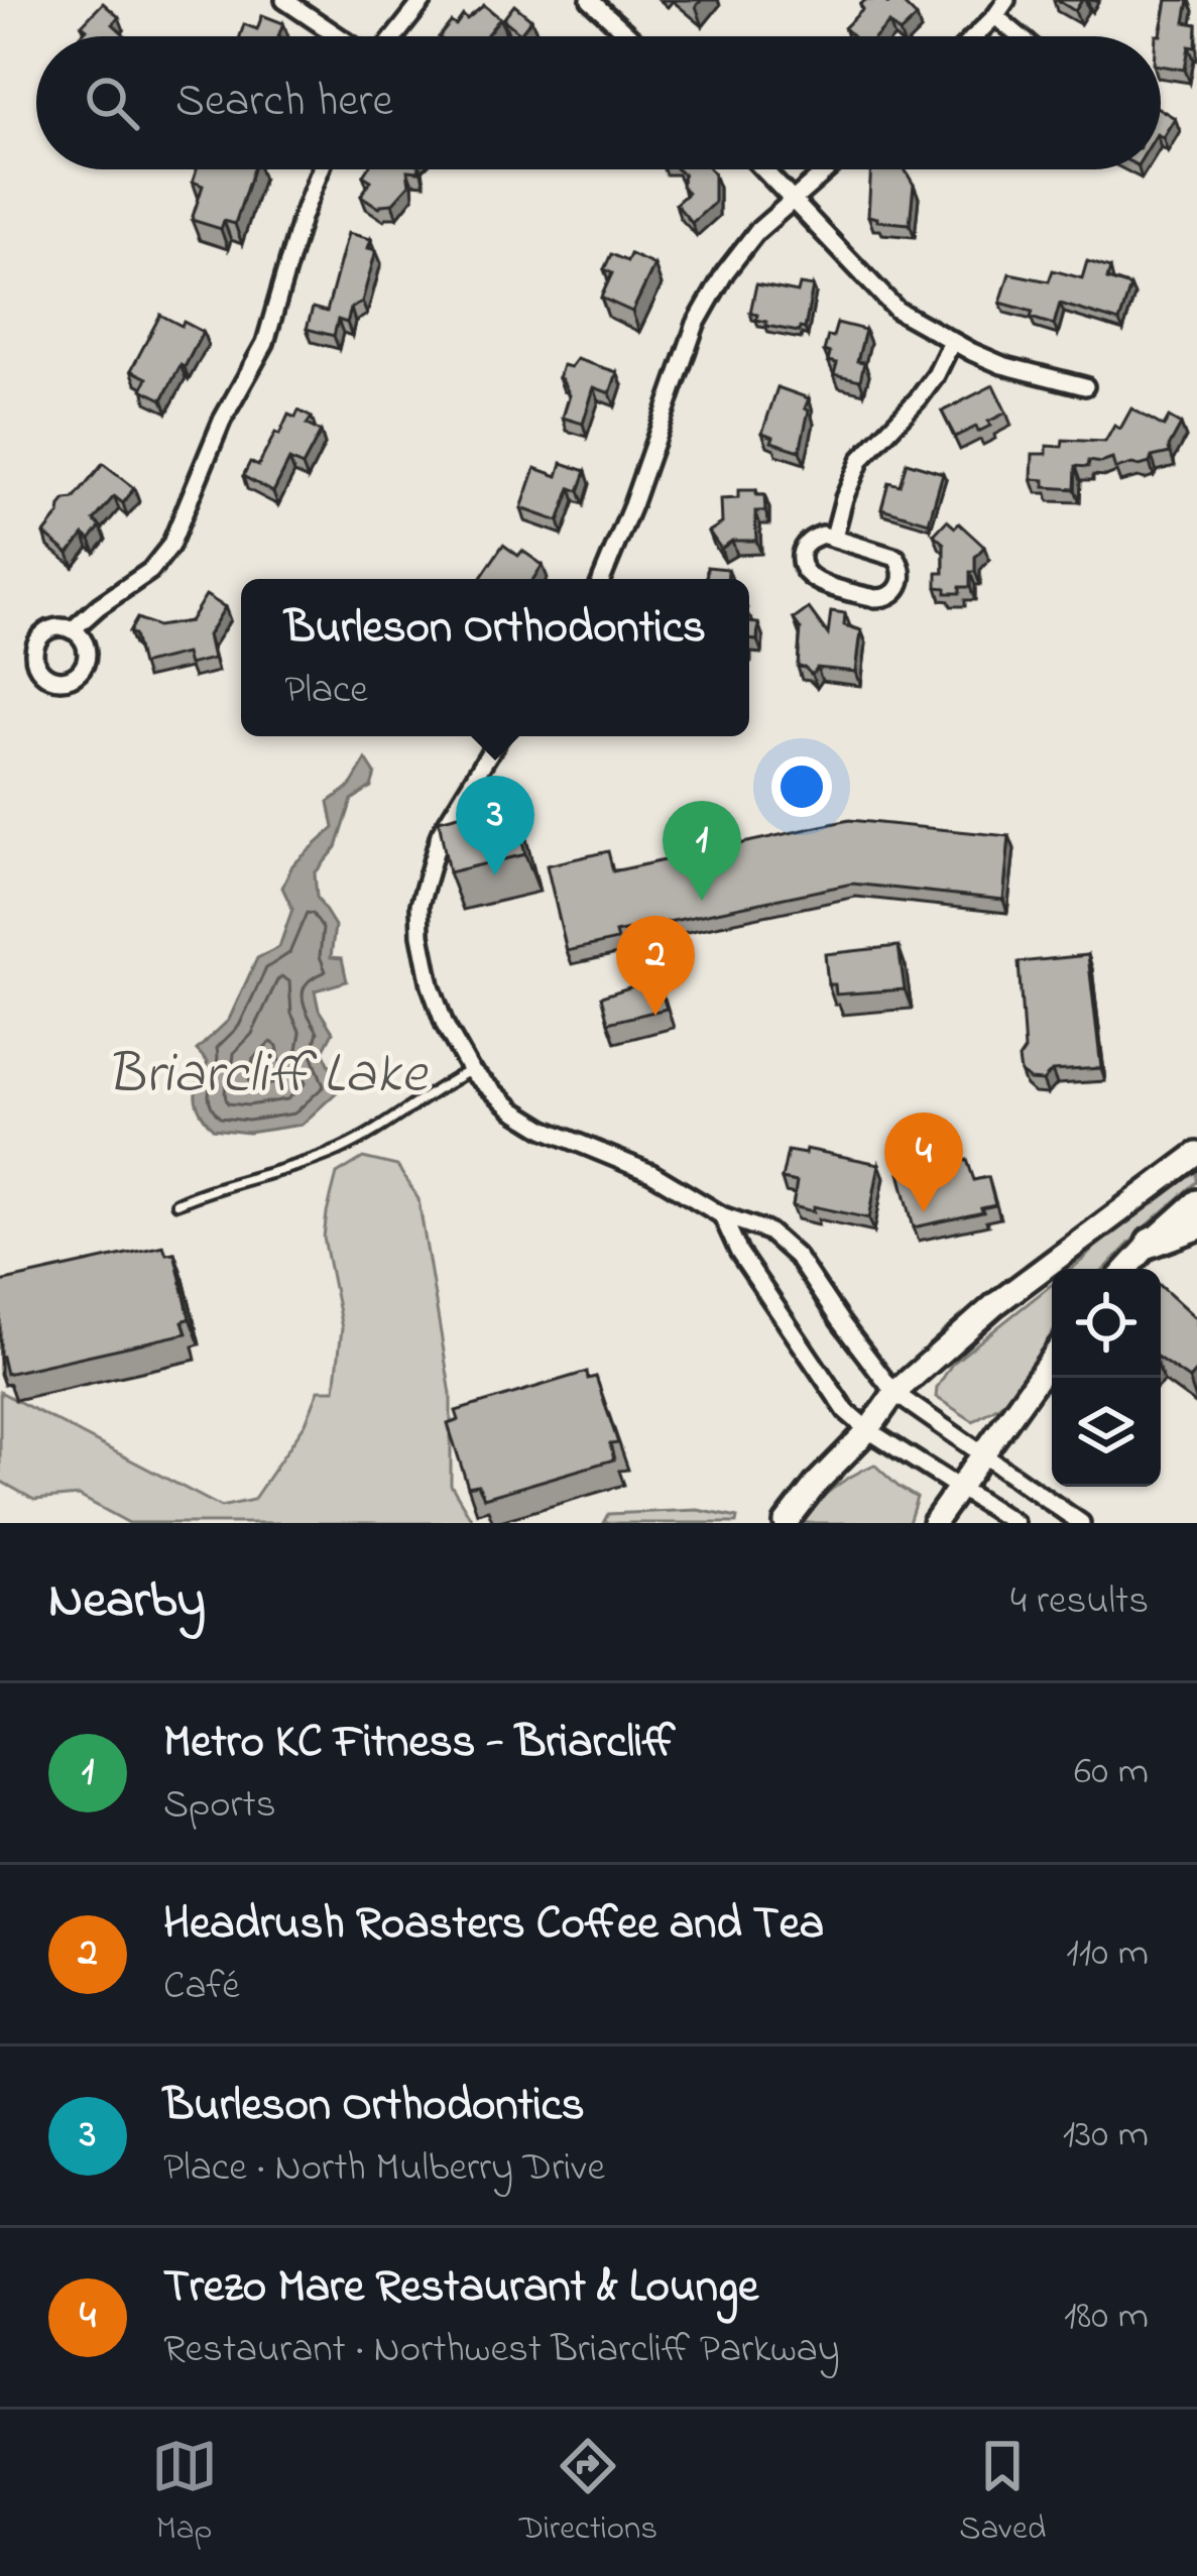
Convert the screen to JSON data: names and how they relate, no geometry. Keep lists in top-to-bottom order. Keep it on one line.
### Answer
{"water":["Briarcliff Lake"],"page":{"search":"Search here","popup":["Burleson Orthodontics","Place"],"pins":["3","1","2","4"],"heading":["Nearby","4 results"],"list":[{"mark":"1","name":"Metro KC Fitness - Briarcliff","note":"Sports","value":"60 m"},{"mark":"2","name":"Headrush Roasters Coffee and Tea","note":"Café","value":"110 m"},{"mark":"3","name":"Burleson Orthodontics","note":"Place · North Mulberry Drive","value":"130 m"},{"mark":"4","name":"Trezo Mare Restaurant & Lounge","note":"Restaurant · Northwest Briarcliff Parkway","value":"180 m"}],"nav":["Map","Directions","Saved"]}}
